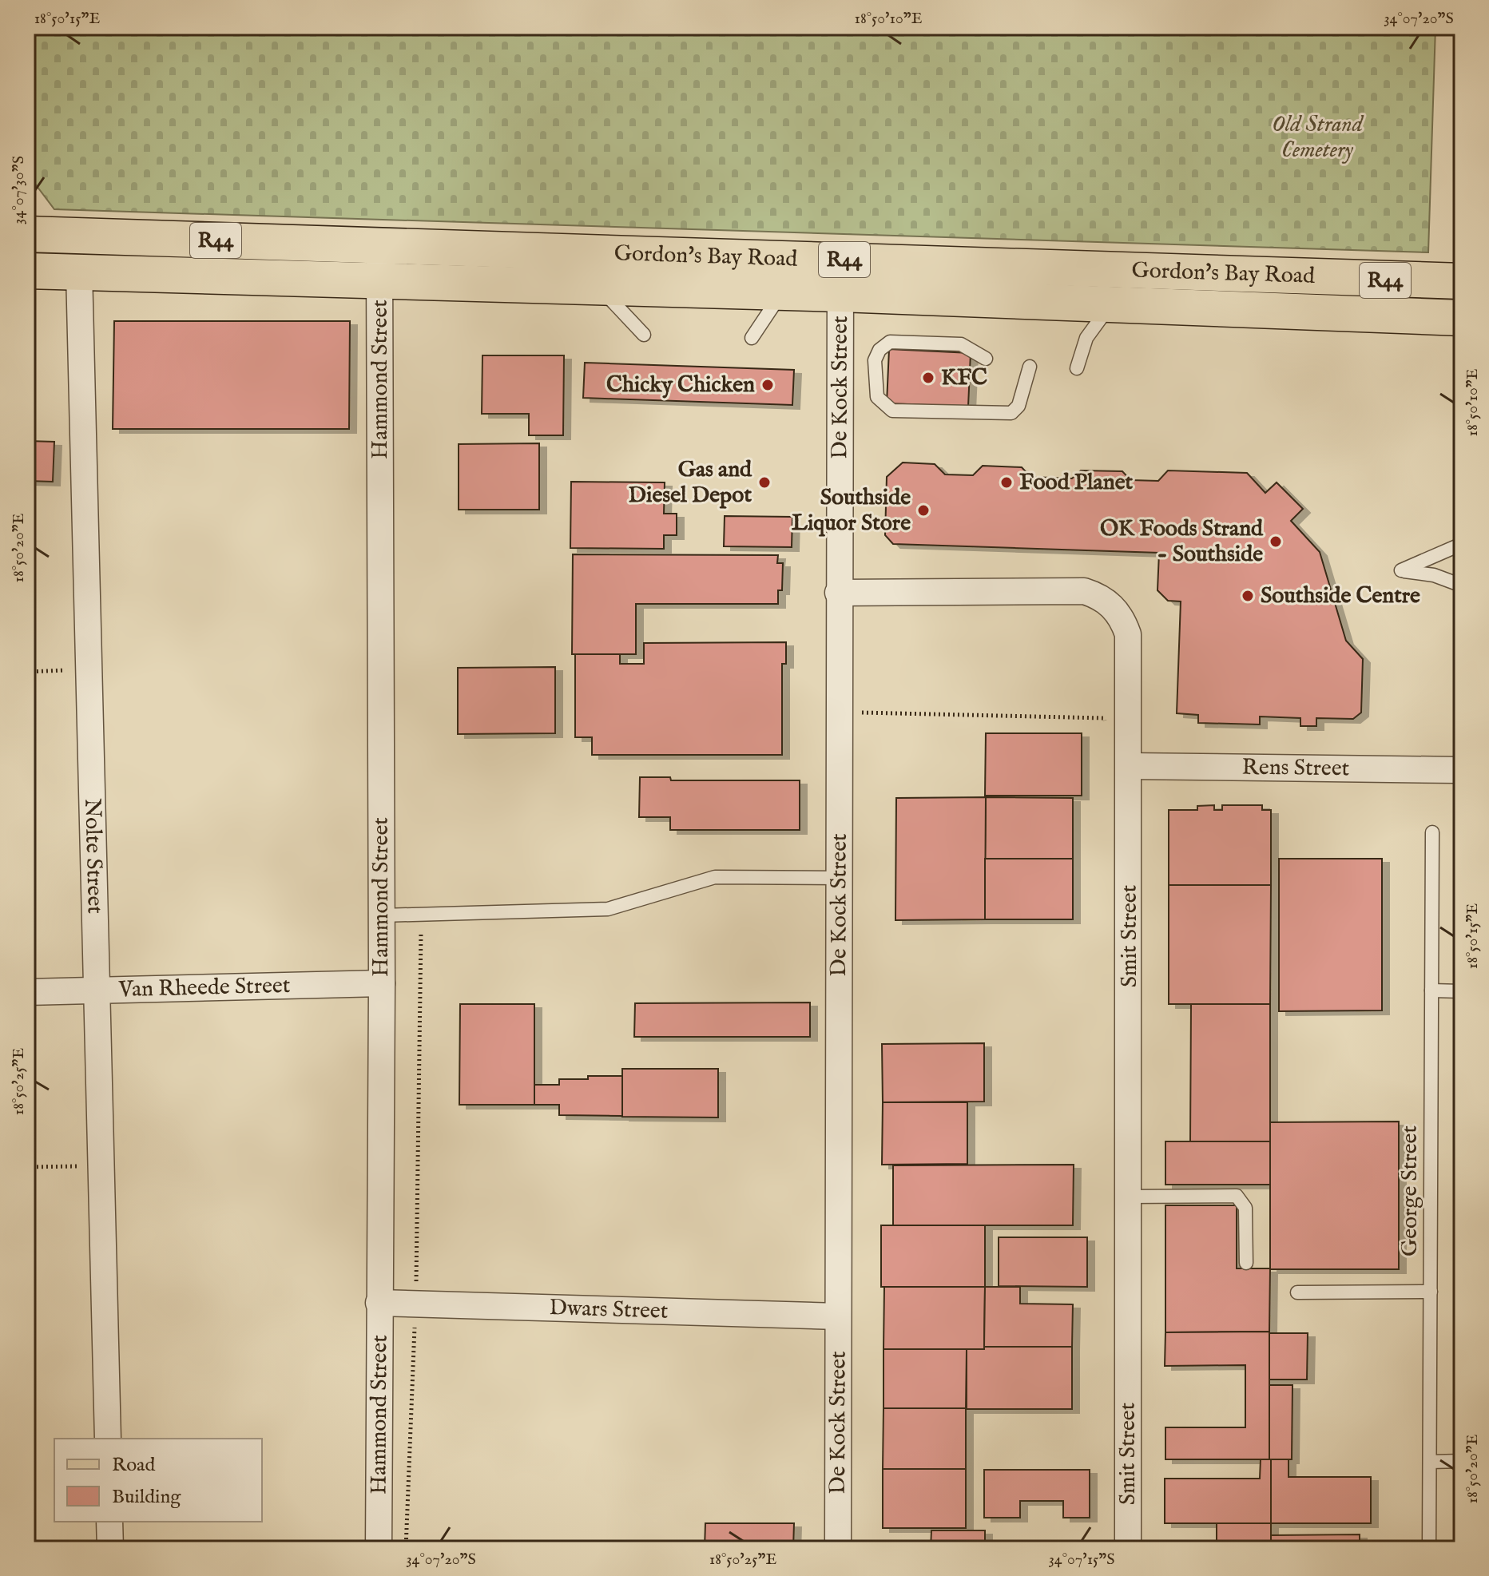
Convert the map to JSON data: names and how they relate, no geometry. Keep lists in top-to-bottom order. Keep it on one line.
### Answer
{"streets":{"main road":["R44","Gordon's Bay Road"],"street":["Hammond Street","De Kock Street","Rens Street","Nolte Street","Smit Street","Van Rheede Street","Dwars Street"],"lane":["George Street"]},"crossings":[["Gordon's Bay Road","Hammond Street"],["Gordon's Bay Road","De Kock Street"],["Gordon's Bay Road","Nolte Street"],["Hammond Street","Van Rheede Street"],["Hammond Street","Dwars Street"],["De Kock Street","Smit Street"],["De Kock Street","Dwars Street"],["Rens Street","Smit Street"],["Nolte Street","Van Rheede Street"]],"parks":["Old Strand Cemetery"],"places":["KFC","Chicky Chicken","Gas and Diesel Depot","Food Planet","Southside Liquor Store","OK Foods Strand - Southside","Southside Centre"],"legend":["Road","Building"],"coordinates":["18°50'15\"E","18°50'10\"E","34°07'20\"S","34°07'30\"S","18°50'20\"E","18°50'25\"E","34°07'15\"S"]}
